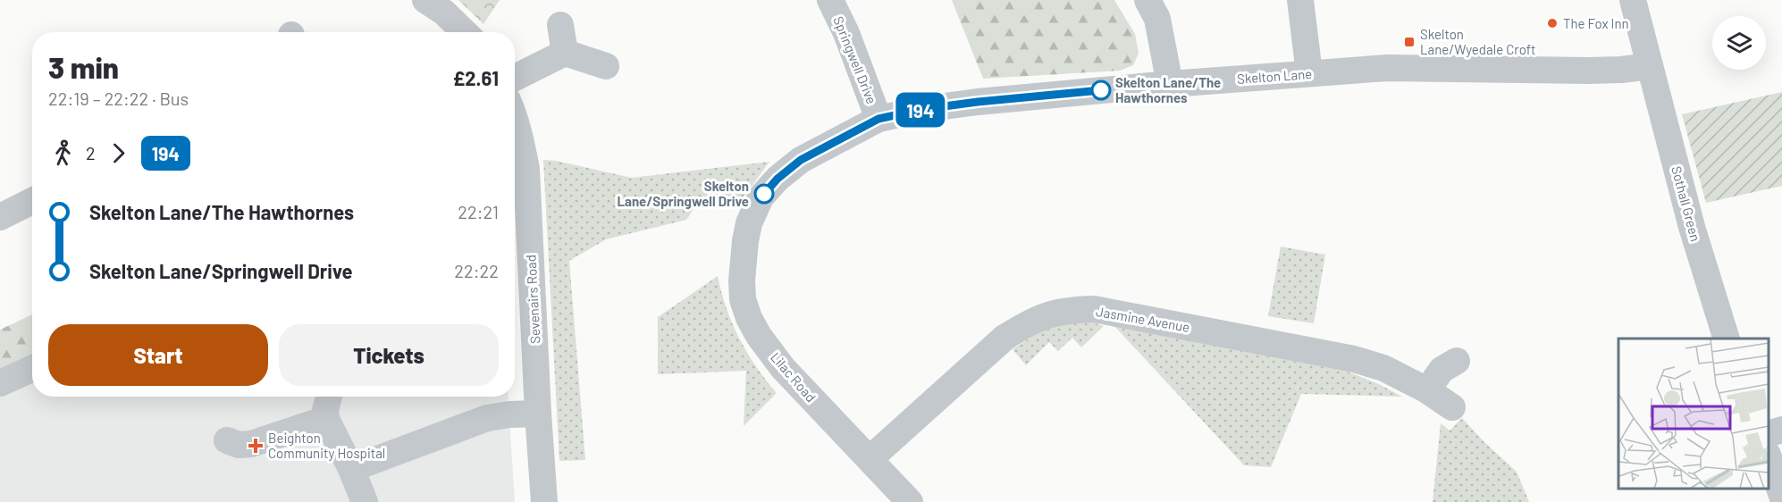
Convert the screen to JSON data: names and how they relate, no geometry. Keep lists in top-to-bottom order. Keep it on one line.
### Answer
{"streets":{"street":["Springwell Drive","Skelton Lane","Sothall Green","Sevenairs Road","Jasmine Avenue","Lilac Road"]},"crossings":[["Springwell Drive","Skelton Lane"],["Skelton Lane","Sothall Green"],["Skelton Lane","Lilac Road"],["Jasmine Avenue","Lilac Road"]],"places":{"other":["The Fox Inn","Skelton Lane/The Hawthornes","Skelton Lane/Springwell Drive"],"transit":["Skelton Lane/Wyedale Croft"],"health":["Beighton Community Hospital"]},"lines":["bus line 194"],"page":{"on_map":"194","heading":["3 min","22:19 – 22:22 · Bus","£2.61"],"legs":["2","194"],"list":[{"name":"Skelton Lane/The Hawthornes","value":"22:21"},{"name":"Skelton Lane/Springwell Drive","value":"22:22"}],"buttons":["Start","Tickets"]}}
